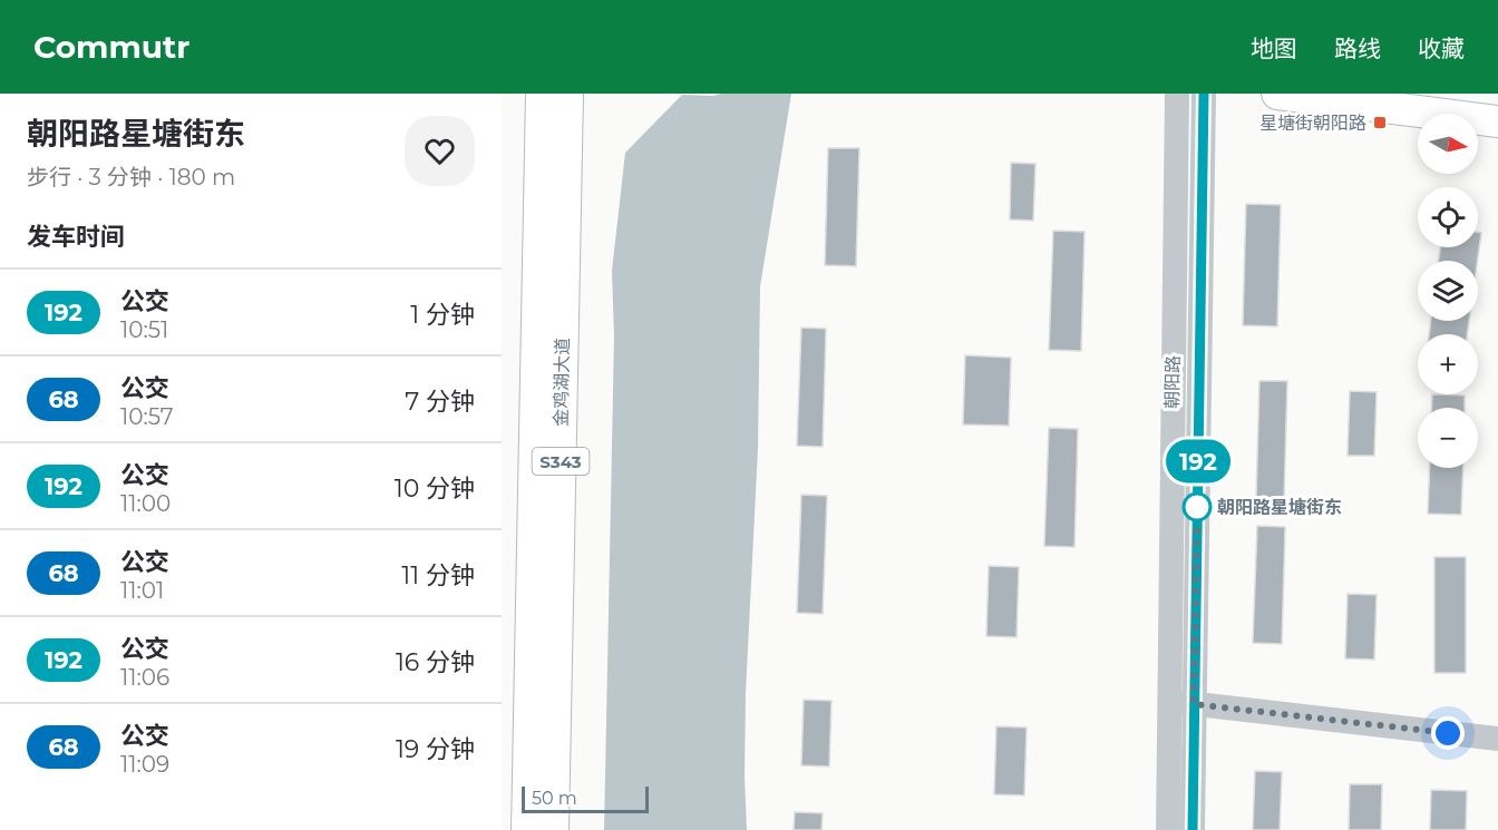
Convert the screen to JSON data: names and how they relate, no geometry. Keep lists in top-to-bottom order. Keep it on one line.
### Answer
{"streets":{"main road":["金鸡湖大道","S343"],"street":["朝阳路"]},"places":{"transit":["星塘街朝阳路"],"other":["朝阳路星塘街东"]},"lines":["bus line 192"],"scale_bar":"50 m","north":"right","page":{"header":"Commutr","nav":["地图","路线","收藏"],"heading":[["朝阳路星塘街东","步行 · 3 分钟 · 180 m"],"发车时间"],"on_map":"192","map_buttons":["+","−"],"list":[{"mark":"192","name":"公交","note":"10:51","value":"1 分钟"},{"mark":"68","name":"公交","note":"10:57","value":"7 分钟"},{"mark":"192","name":"公交","note":"11:00","value":"10 分钟"},{"mark":"68","name":"公交","note":"11:01","value":"11 分钟"},{"mark":"192","name":"公交","note":"11:06","value":"16 分钟"},{"mark":"68","name":"公交","note":"11:09","value":"19 分钟"}],"scale":"50 m"}}
